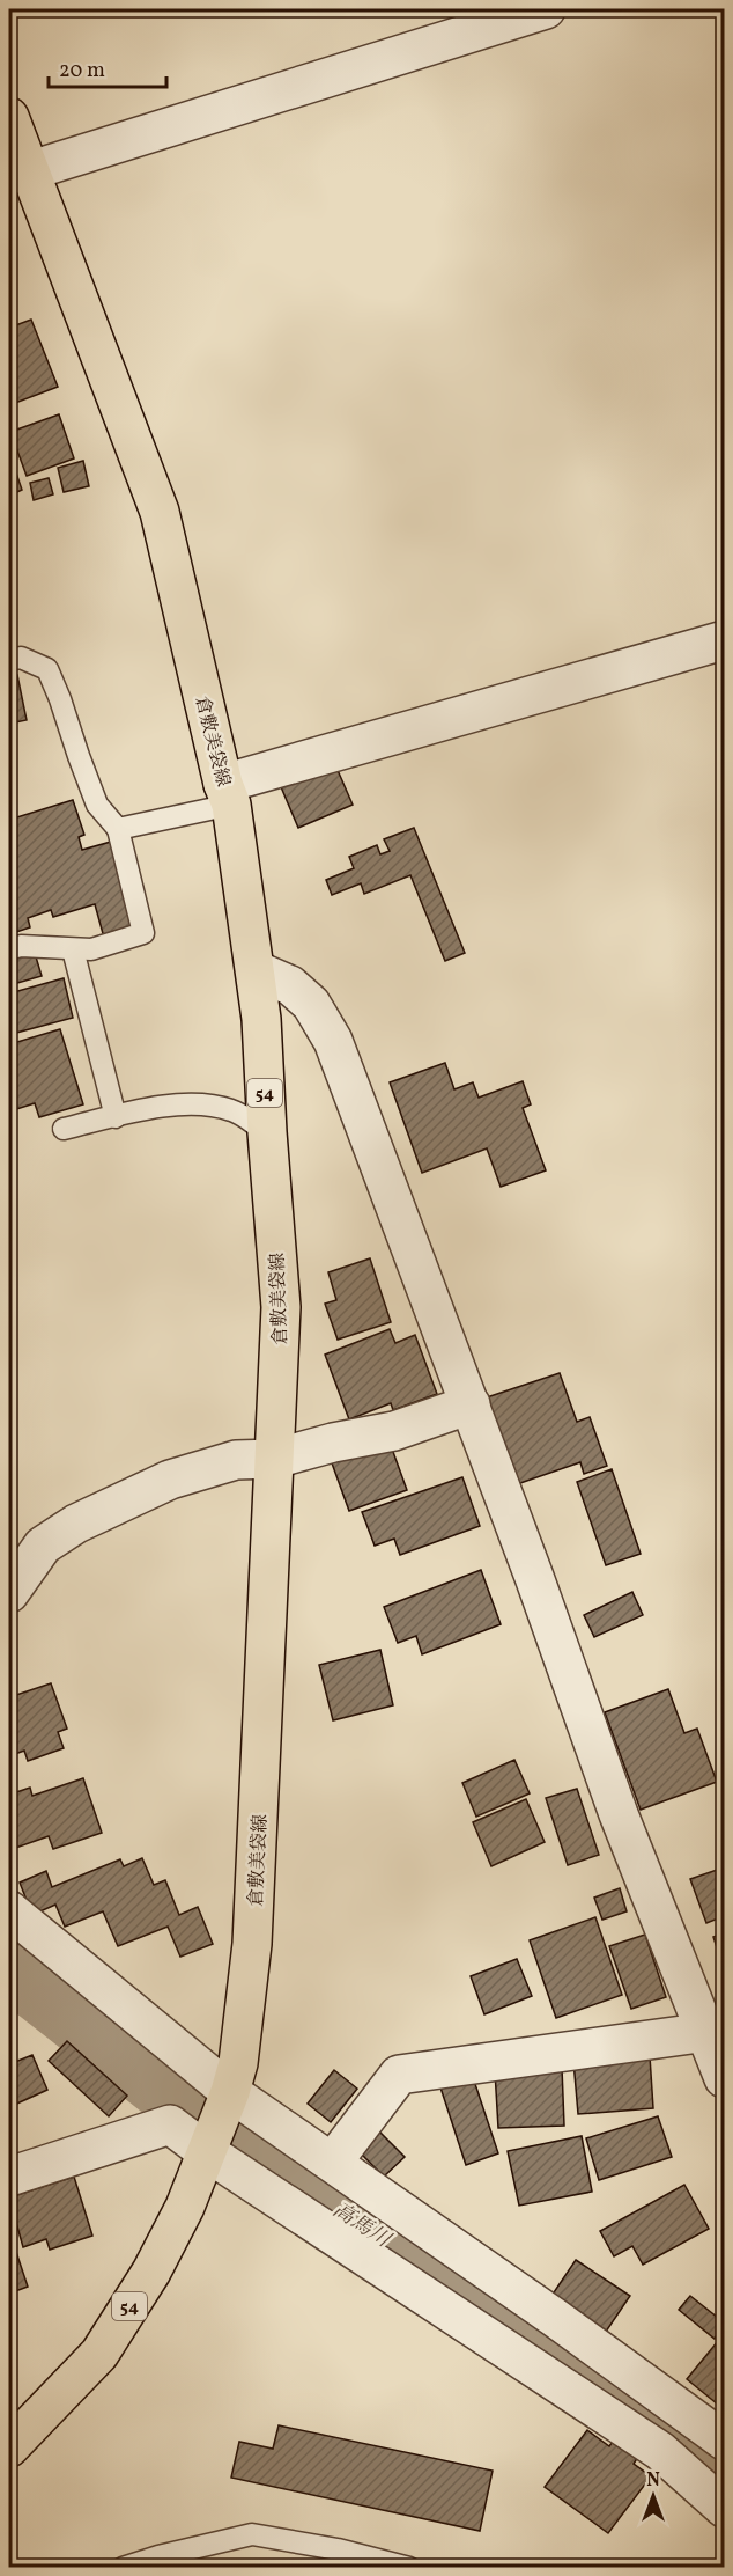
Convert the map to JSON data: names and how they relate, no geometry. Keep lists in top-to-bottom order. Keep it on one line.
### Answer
{"streets":{"main road":["倉敷美袋線","54"]},"water":["高馬川"],"scale_bar":"20 m","north":"top"}
